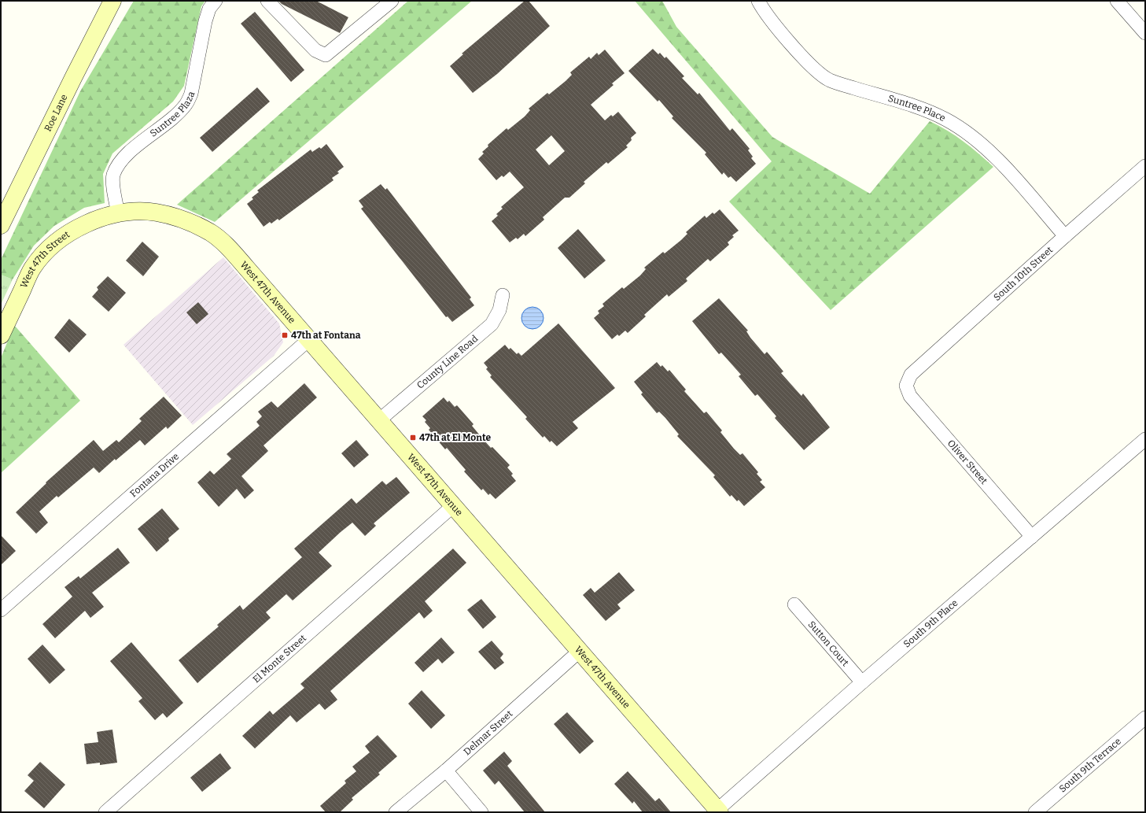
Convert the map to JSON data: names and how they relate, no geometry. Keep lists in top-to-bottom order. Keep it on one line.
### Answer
{"streets":{"street":["Suntree Place","Roe Lane","Suntree Plaza","West 47th Street","South 10th Street","West 47th Avenue","County Line Road","Oliver Street","Fontana Drive","South 9th Place","Sutton Court","El Monte Street","Delmar Street","South 9th Terrace"]},"crossings":[["Suntree Place","South 10th Street"],["Suntree Plaza","West 47th Street"],["Suntree Plaza","West 47th Avenue"],["West 47th Street","West 47th Avenue"],["South 10th Street","Oliver Street"],["West 47th Avenue","County Line Road"],["West 47th Avenue","Fontana Drive"],["West 47th Avenue","South 9th Place"],["West 47th Avenue","El Monte Street"],["West 47th Avenue","Delmar Street"],["Oliver Street","South 9th Place"],["South 9th Place","Sutton Court"]],"places":{"transit":["47th at Fontana","47th at El Monte"]}}
